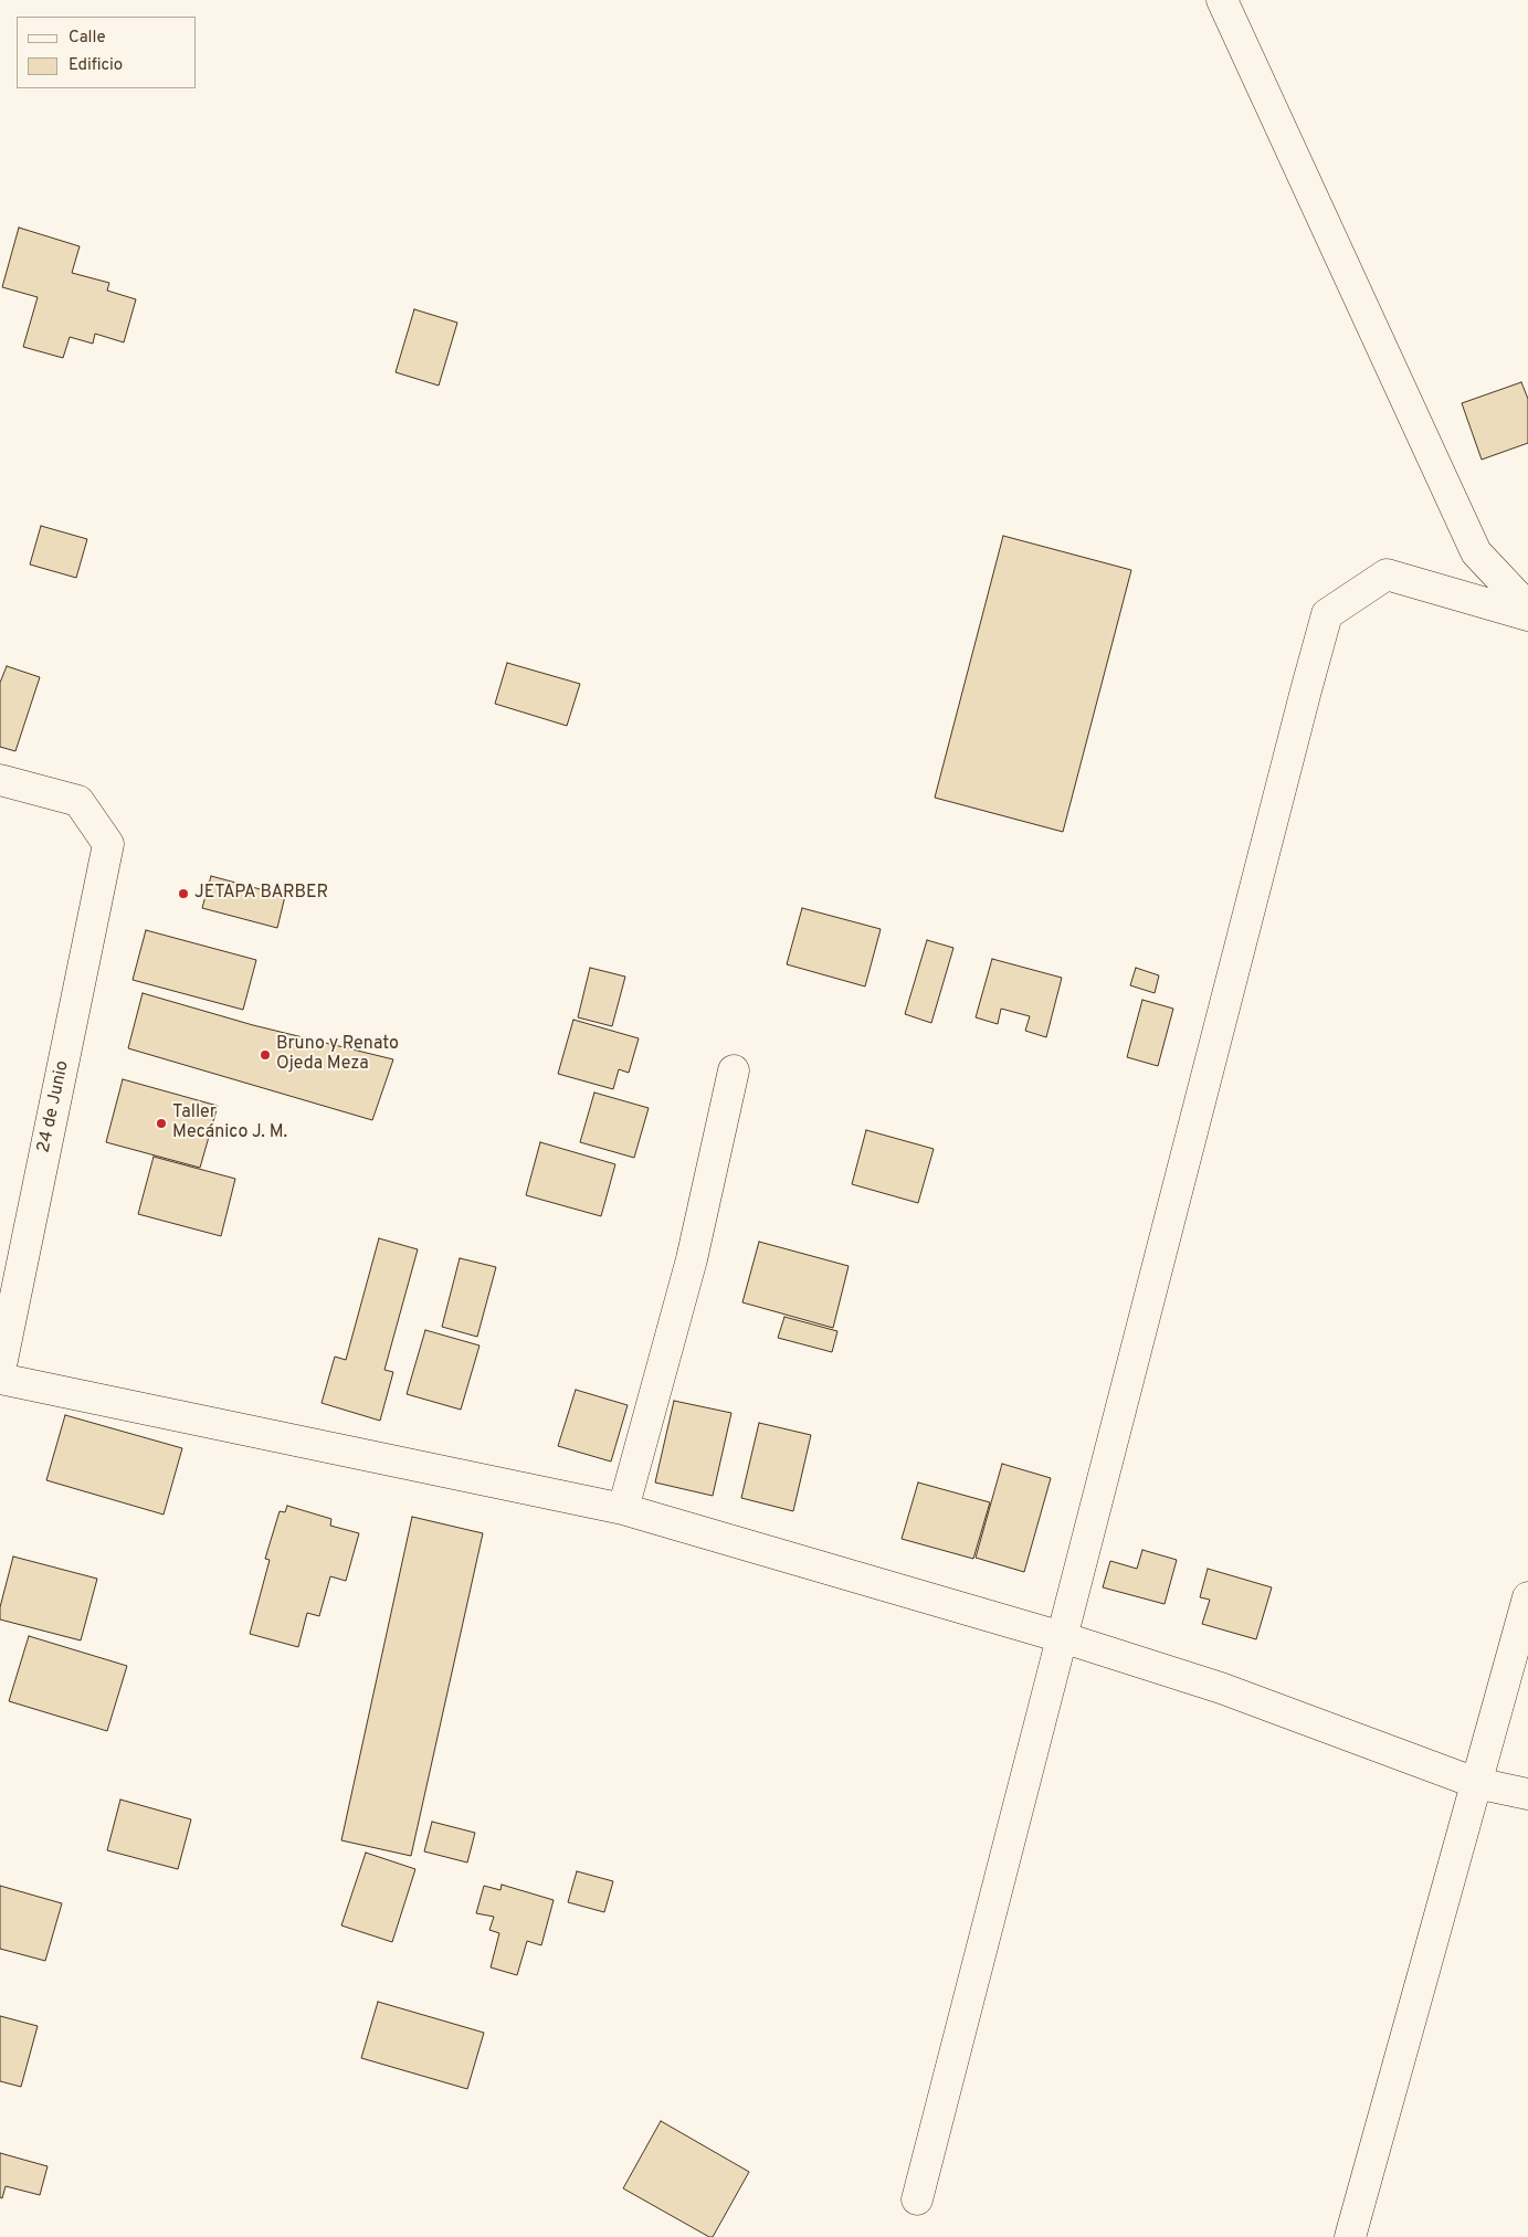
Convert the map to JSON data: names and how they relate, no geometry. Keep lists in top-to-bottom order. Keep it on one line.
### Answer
{"streets":{"street":["24 de Junio"]},"places":["JETAPA BARBER","Bruno y Renato Ojeda Meza","Taller Mecánico J. M."],"legend":["Calle","Edificio"]}
